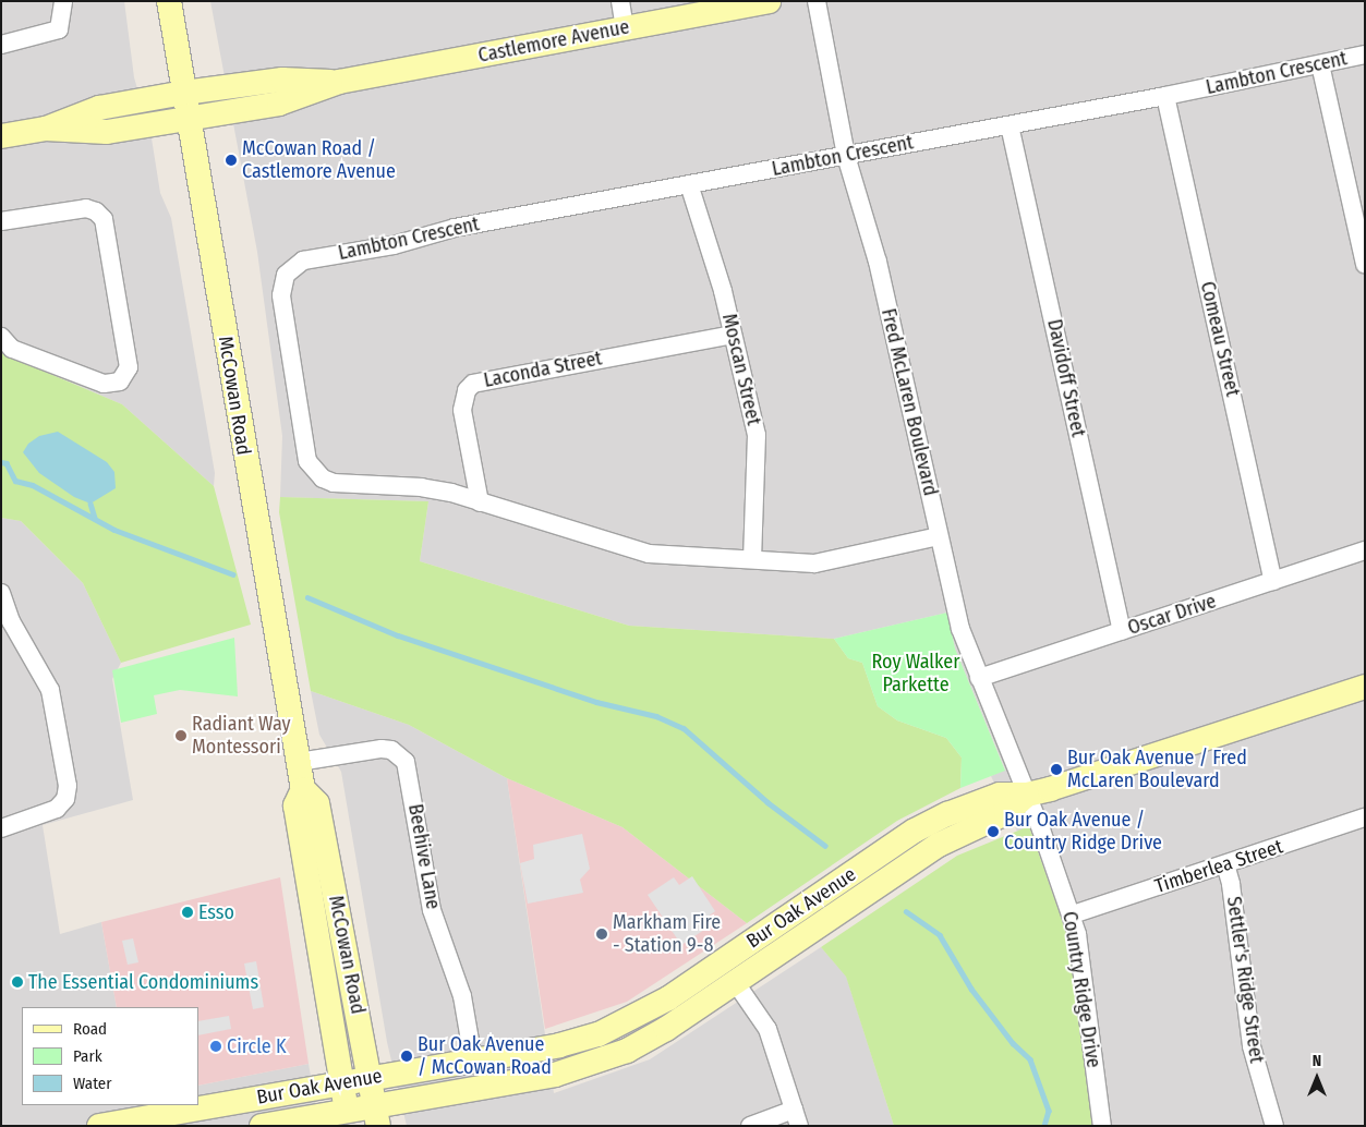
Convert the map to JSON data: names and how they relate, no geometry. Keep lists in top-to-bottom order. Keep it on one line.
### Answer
{"streets":{"street":["Castlemore Avenue","Lambton Crescent","Comeau Street","Laconda Street","Moscan Street","Davidoff Street","McCowan Road","Fred McLaren Boulevard","Oscar Drive","Beehive Lane","Timberlea Street","Bur Oak Avenue","Settler's Ridge Street","Country Ridge Drive"]},"crossings":[["Castlemore Avenue","McCowan Road"],["Lambton Crescent","Comeau Street"],["Lambton Crescent","Laconda Street"],["Lambton Crescent","Moscan Street"],["Lambton Crescent","Davidoff Street"],["Lambton Crescent","Fred McLaren Boulevard"],["Comeau Street","Oscar Drive"],["Laconda Street","Moscan Street"],["Davidoff Street","Oscar Drive"],["McCowan Road","Beehive Lane"],["McCowan Road","Bur Oak Avenue"],["Fred McLaren Boulevard","Oscar Drive"],["Fred McLaren Boulevard","Bur Oak Avenue"],["Fred McLaren Boulevard","Country Ridge Drive"],["Beehive Lane","Bur Oak Avenue"],["Timberlea Street","Settler's Ridge Street"],["Timberlea Street","Country Ridge Drive"],["Bur Oak Avenue","Country Ridge Drive"]],"parks":["Roy Walker Parkette"],"places":["McCowan Road / Castlemore Avenue","Radiant Way Montessori","Bur Oak Avenue / Fred McLaren Boulevard","Bur Oak Avenue / Country Ridge Drive","Esso","Markham Fire - Station 9-8","The Essential Condominiums","Circle K","Bur Oak Avenue / McCowan Road"],"legend":["Road","Park","Water"],"north":"top"}
